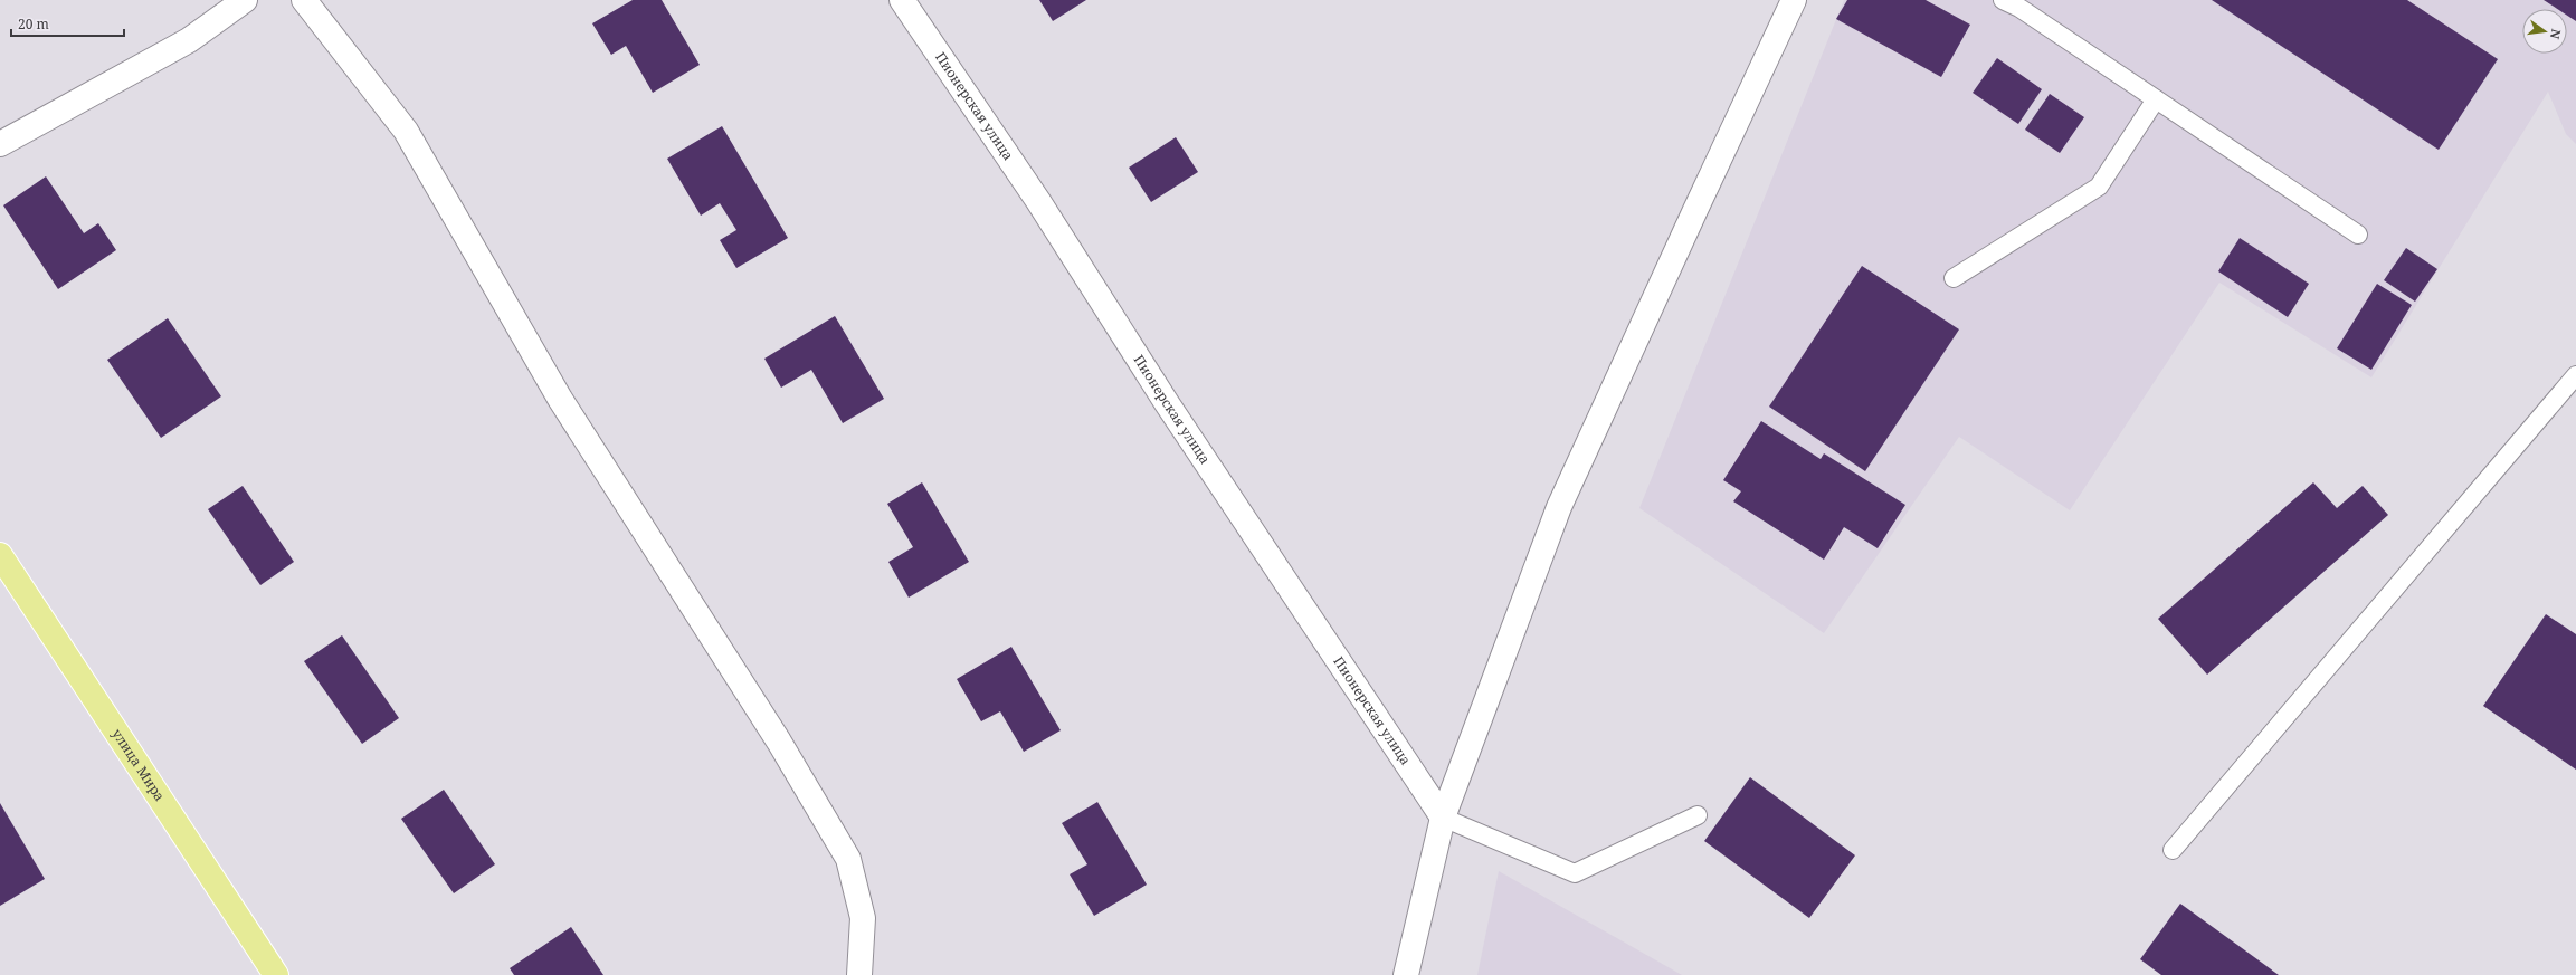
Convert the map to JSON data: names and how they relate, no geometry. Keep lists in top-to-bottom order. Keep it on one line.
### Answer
{"streets":{"main road":["улица Мира"],"street":["Пионерская улица"]},"scale_bar":"20 m","north":"right"}
